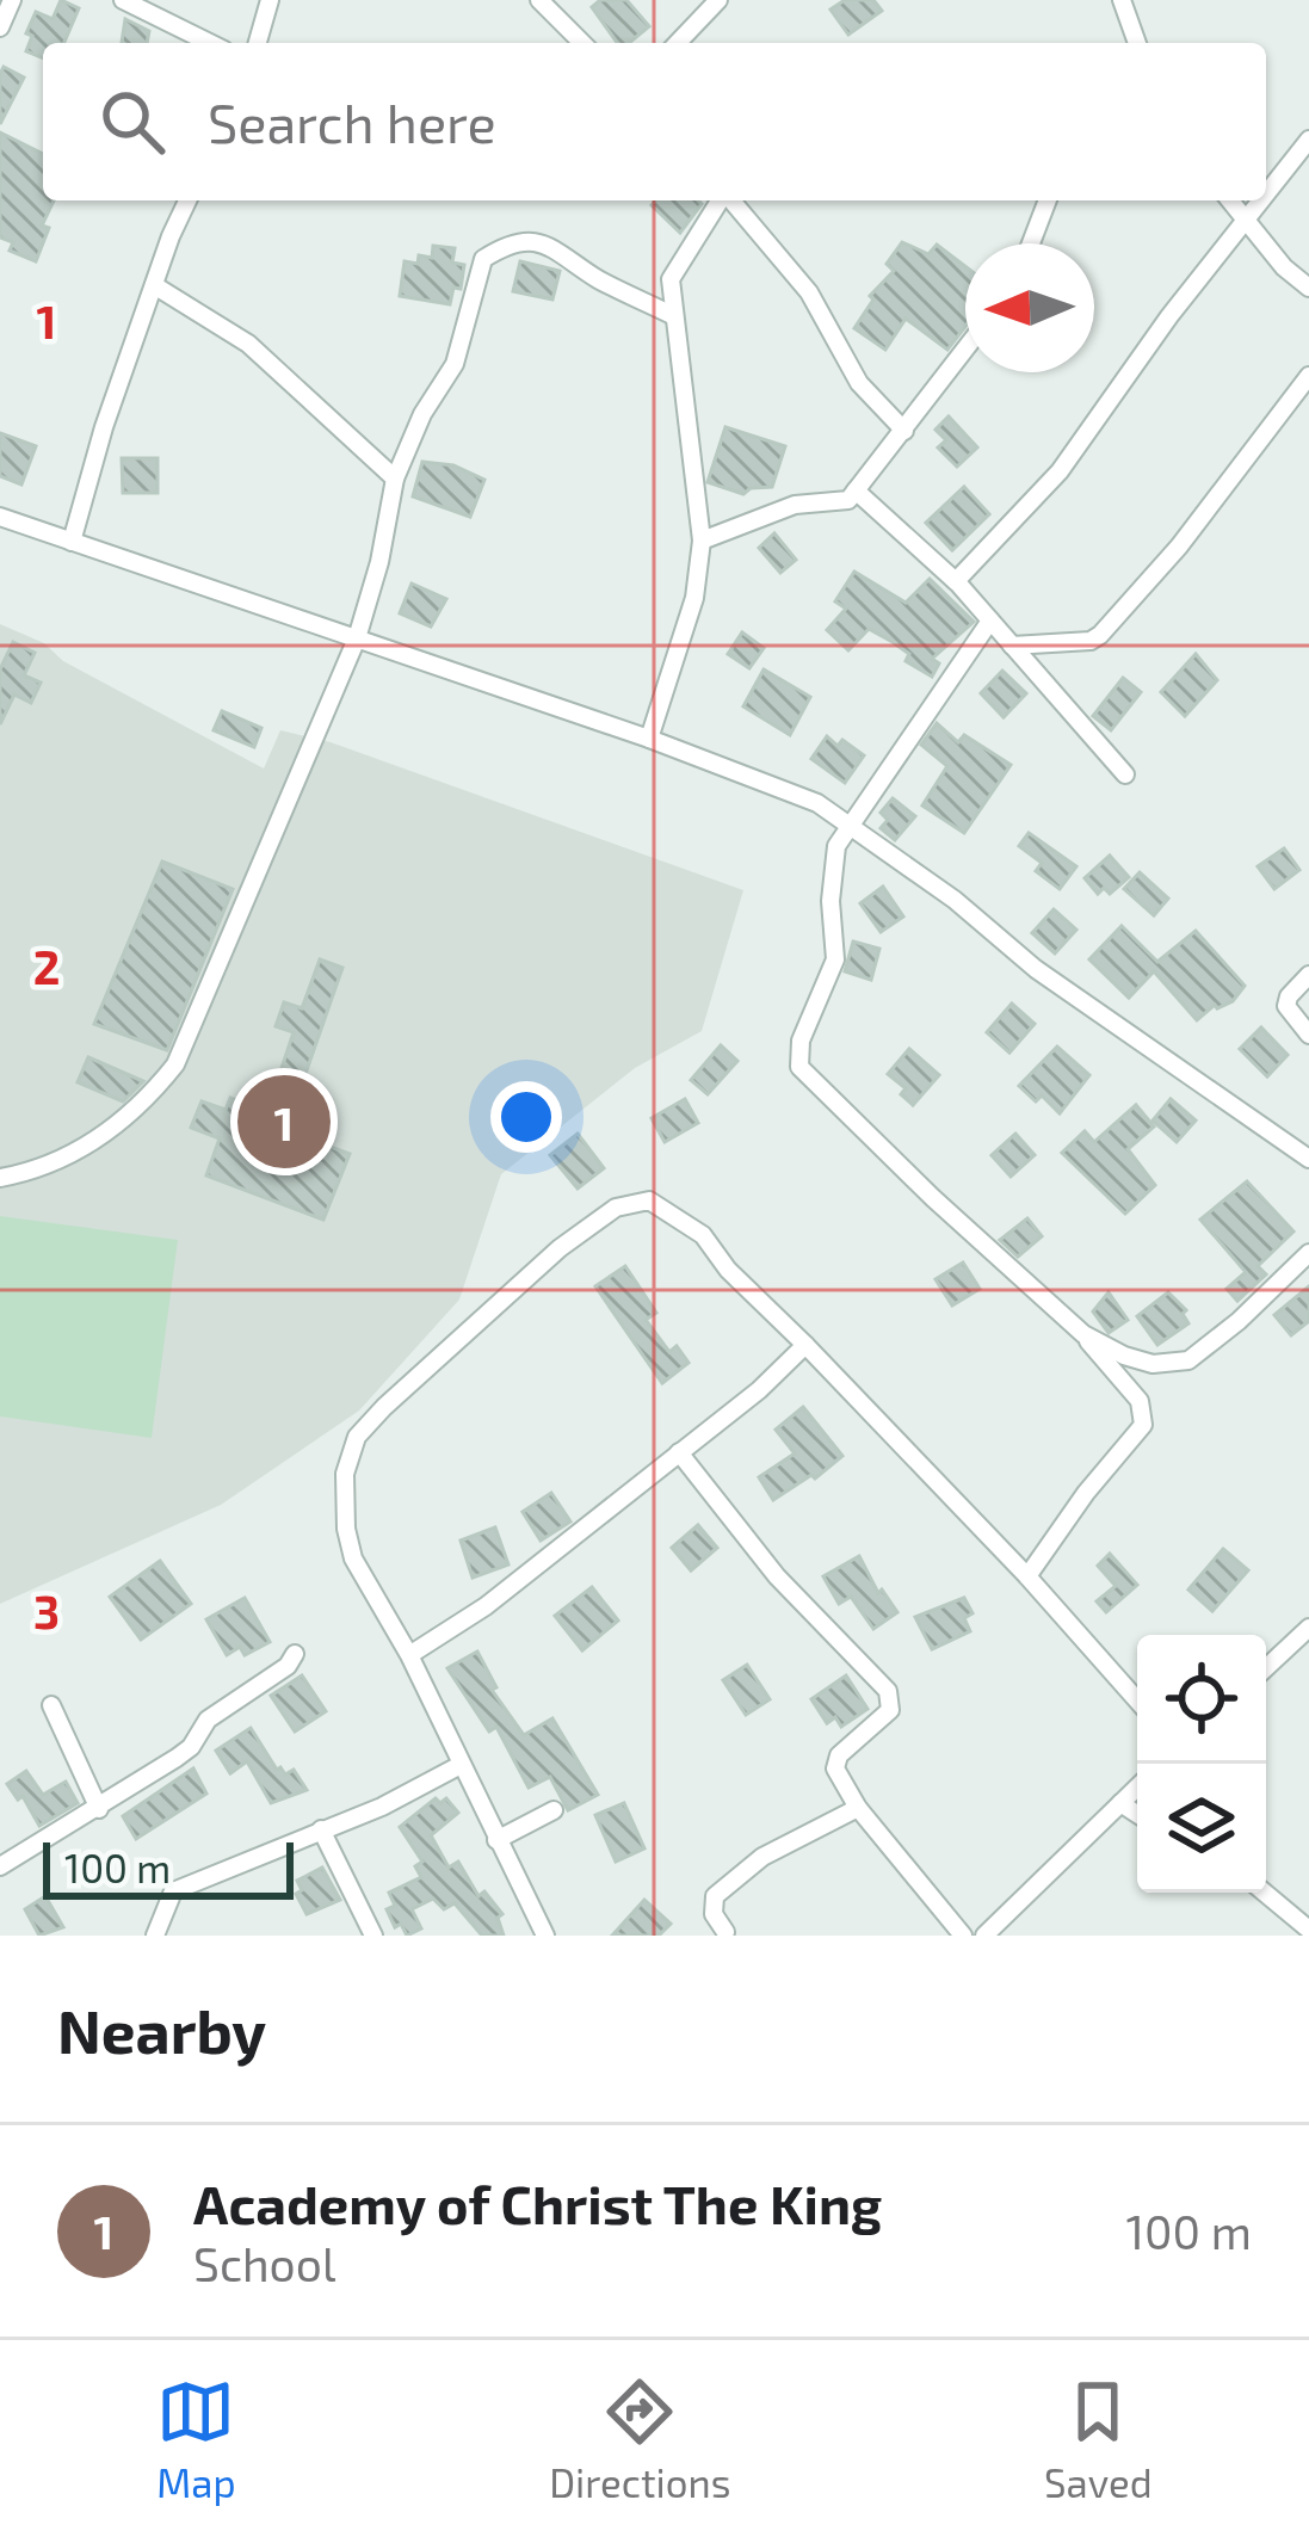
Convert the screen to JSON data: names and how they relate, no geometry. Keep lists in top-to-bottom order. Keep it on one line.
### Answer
{"scale_bar":"100 m","north":"left","page":{"search":"Search here","pins":"1","scale":"100 m","heading":"Nearby","list":[{"mark":"1","name":"Academy of Christ The King","note":"School","value":"100 m"}],"nav":["Map","Directions","Saved"]},"grid":{"rows":["1","2","3"]}}
